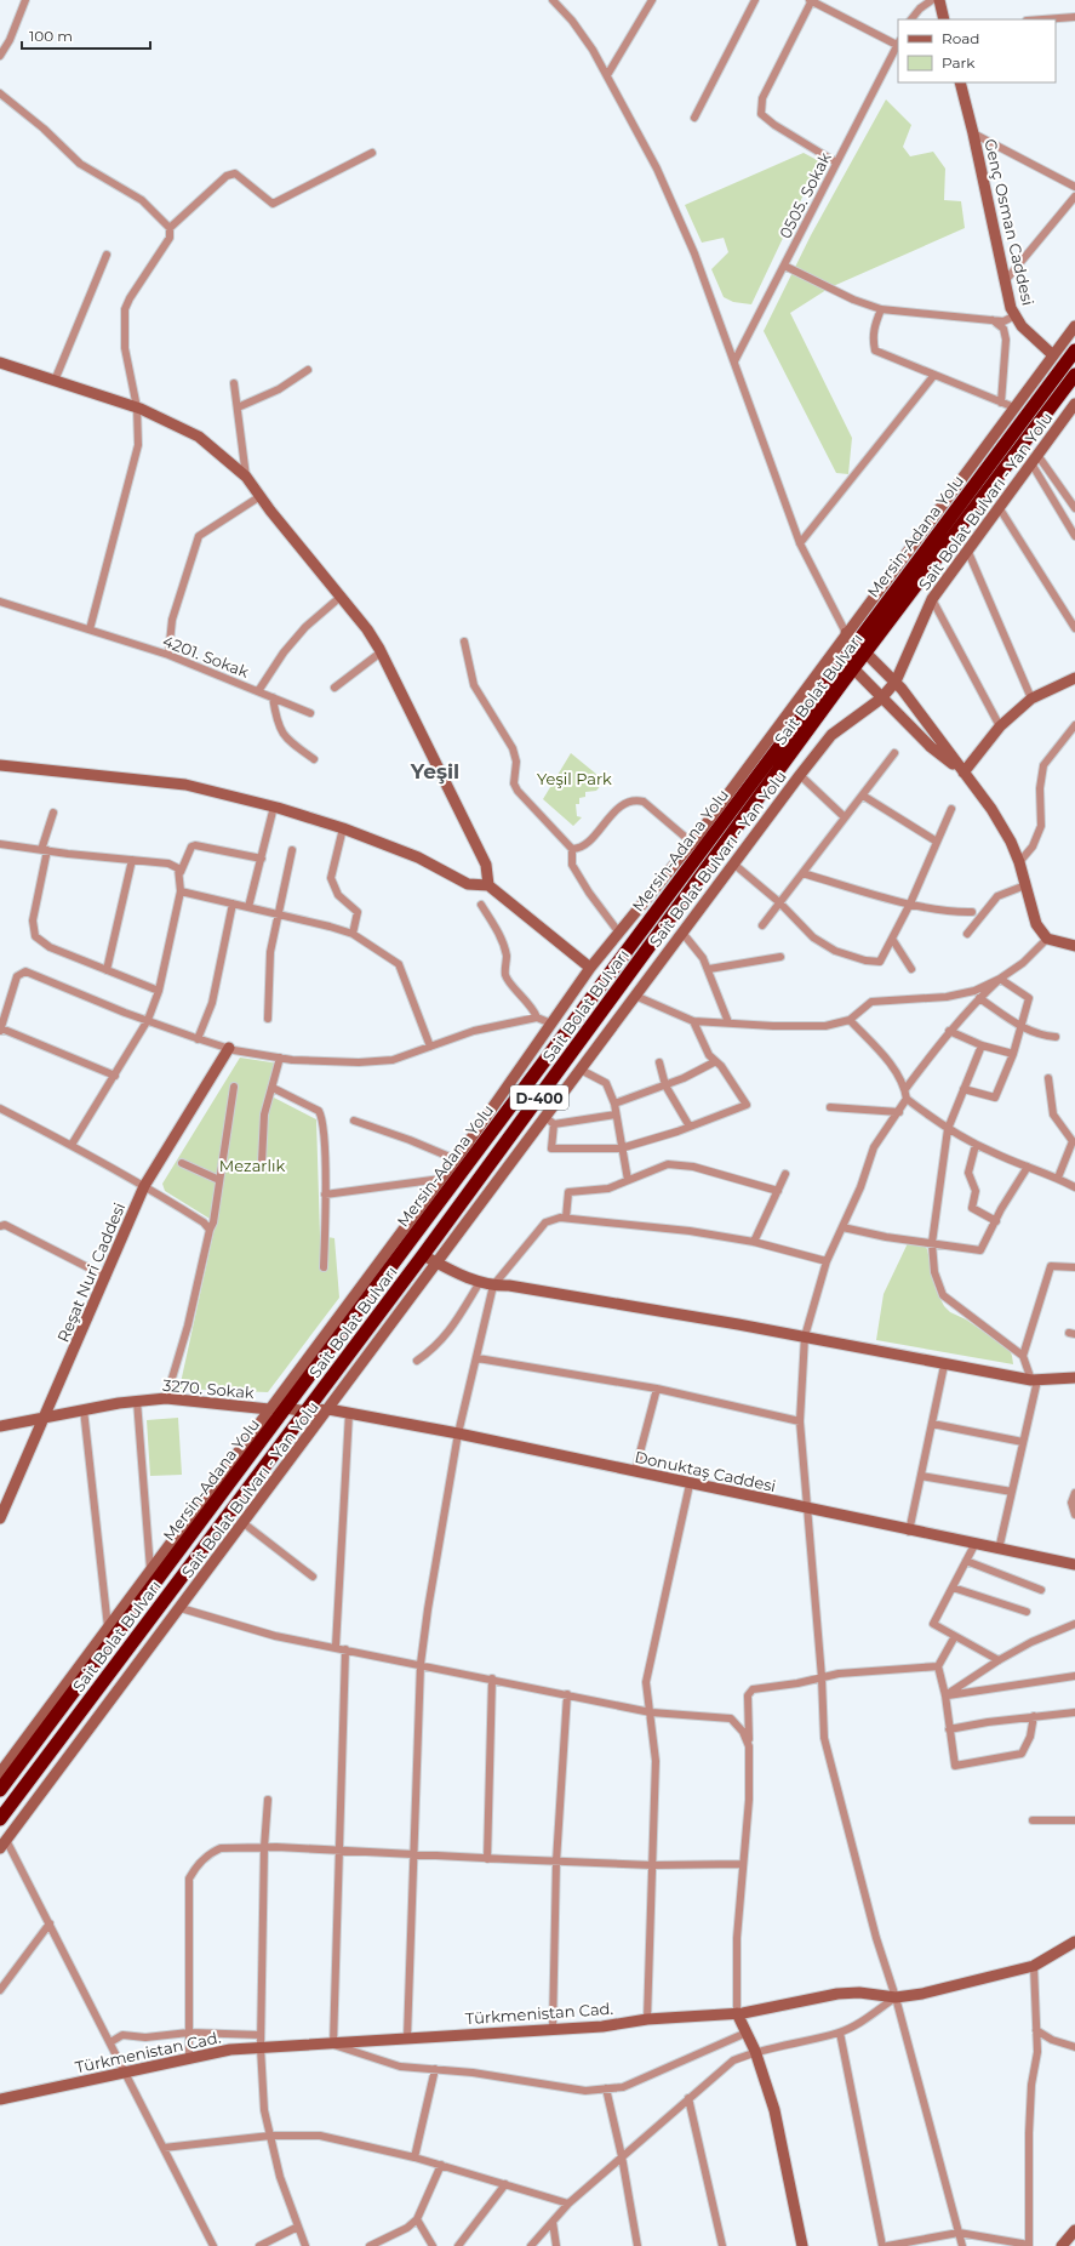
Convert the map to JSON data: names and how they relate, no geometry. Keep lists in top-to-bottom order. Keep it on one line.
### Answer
{"streets":{"highway":["Mersin-Adana Yolu","Sait Bolat Bulvarı","D-400"],"street":["0505. Sokak","Genç Osman Caddesi","Sait Bolat Bulvarı - Yan Yolu","4201. Sokak","Reşat Nuri Caddesi","3270. Sokak","Donuktaş Caddesi","Türkmenistan Cad."]},"crossings":[["Genç Osman Caddesi","Sait Bolat Bulvarı - Yan Yolu"],["Sait Bolat Bulvarı - Yan Yolu","Mersin-Adana Yolu"],["Sait Bolat Bulvarı - Yan Yolu","3270. Sokak"],["Sait Bolat Bulvarı - Yan Yolu","Donuktaş Caddesi"],["Mersin-Adana Yolu","Sait Bolat Bulvarı"],["Mersin-Adana Yolu","3270. Sokak"],["Sait Bolat Bulvarı","3270. Sokak"],["Reşat Nuri Caddesi","3270. Sokak"],["3270. Sokak","Donuktaş Caddesi"]],"districts":["Yeşil"],"parks":["Yeşil Park","Mezarlık"],"legend":["Road","Park"],"scale_bar":"100 m"}
